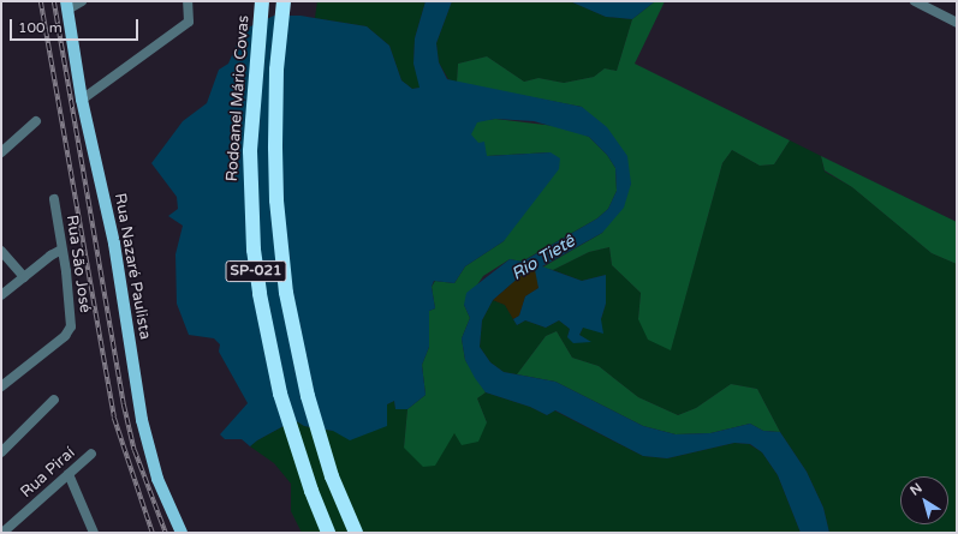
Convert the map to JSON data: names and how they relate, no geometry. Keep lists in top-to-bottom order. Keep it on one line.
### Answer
{"streets":{"highway":["Rodoanel Mário Covas","SP-021"],"main road":["Rua Nazaré Paulista"],"street":["Rua São José","Rua Piraí"]},"water":["Rio Tietê"],"scale_bar":"100 m","north":"top left"}
